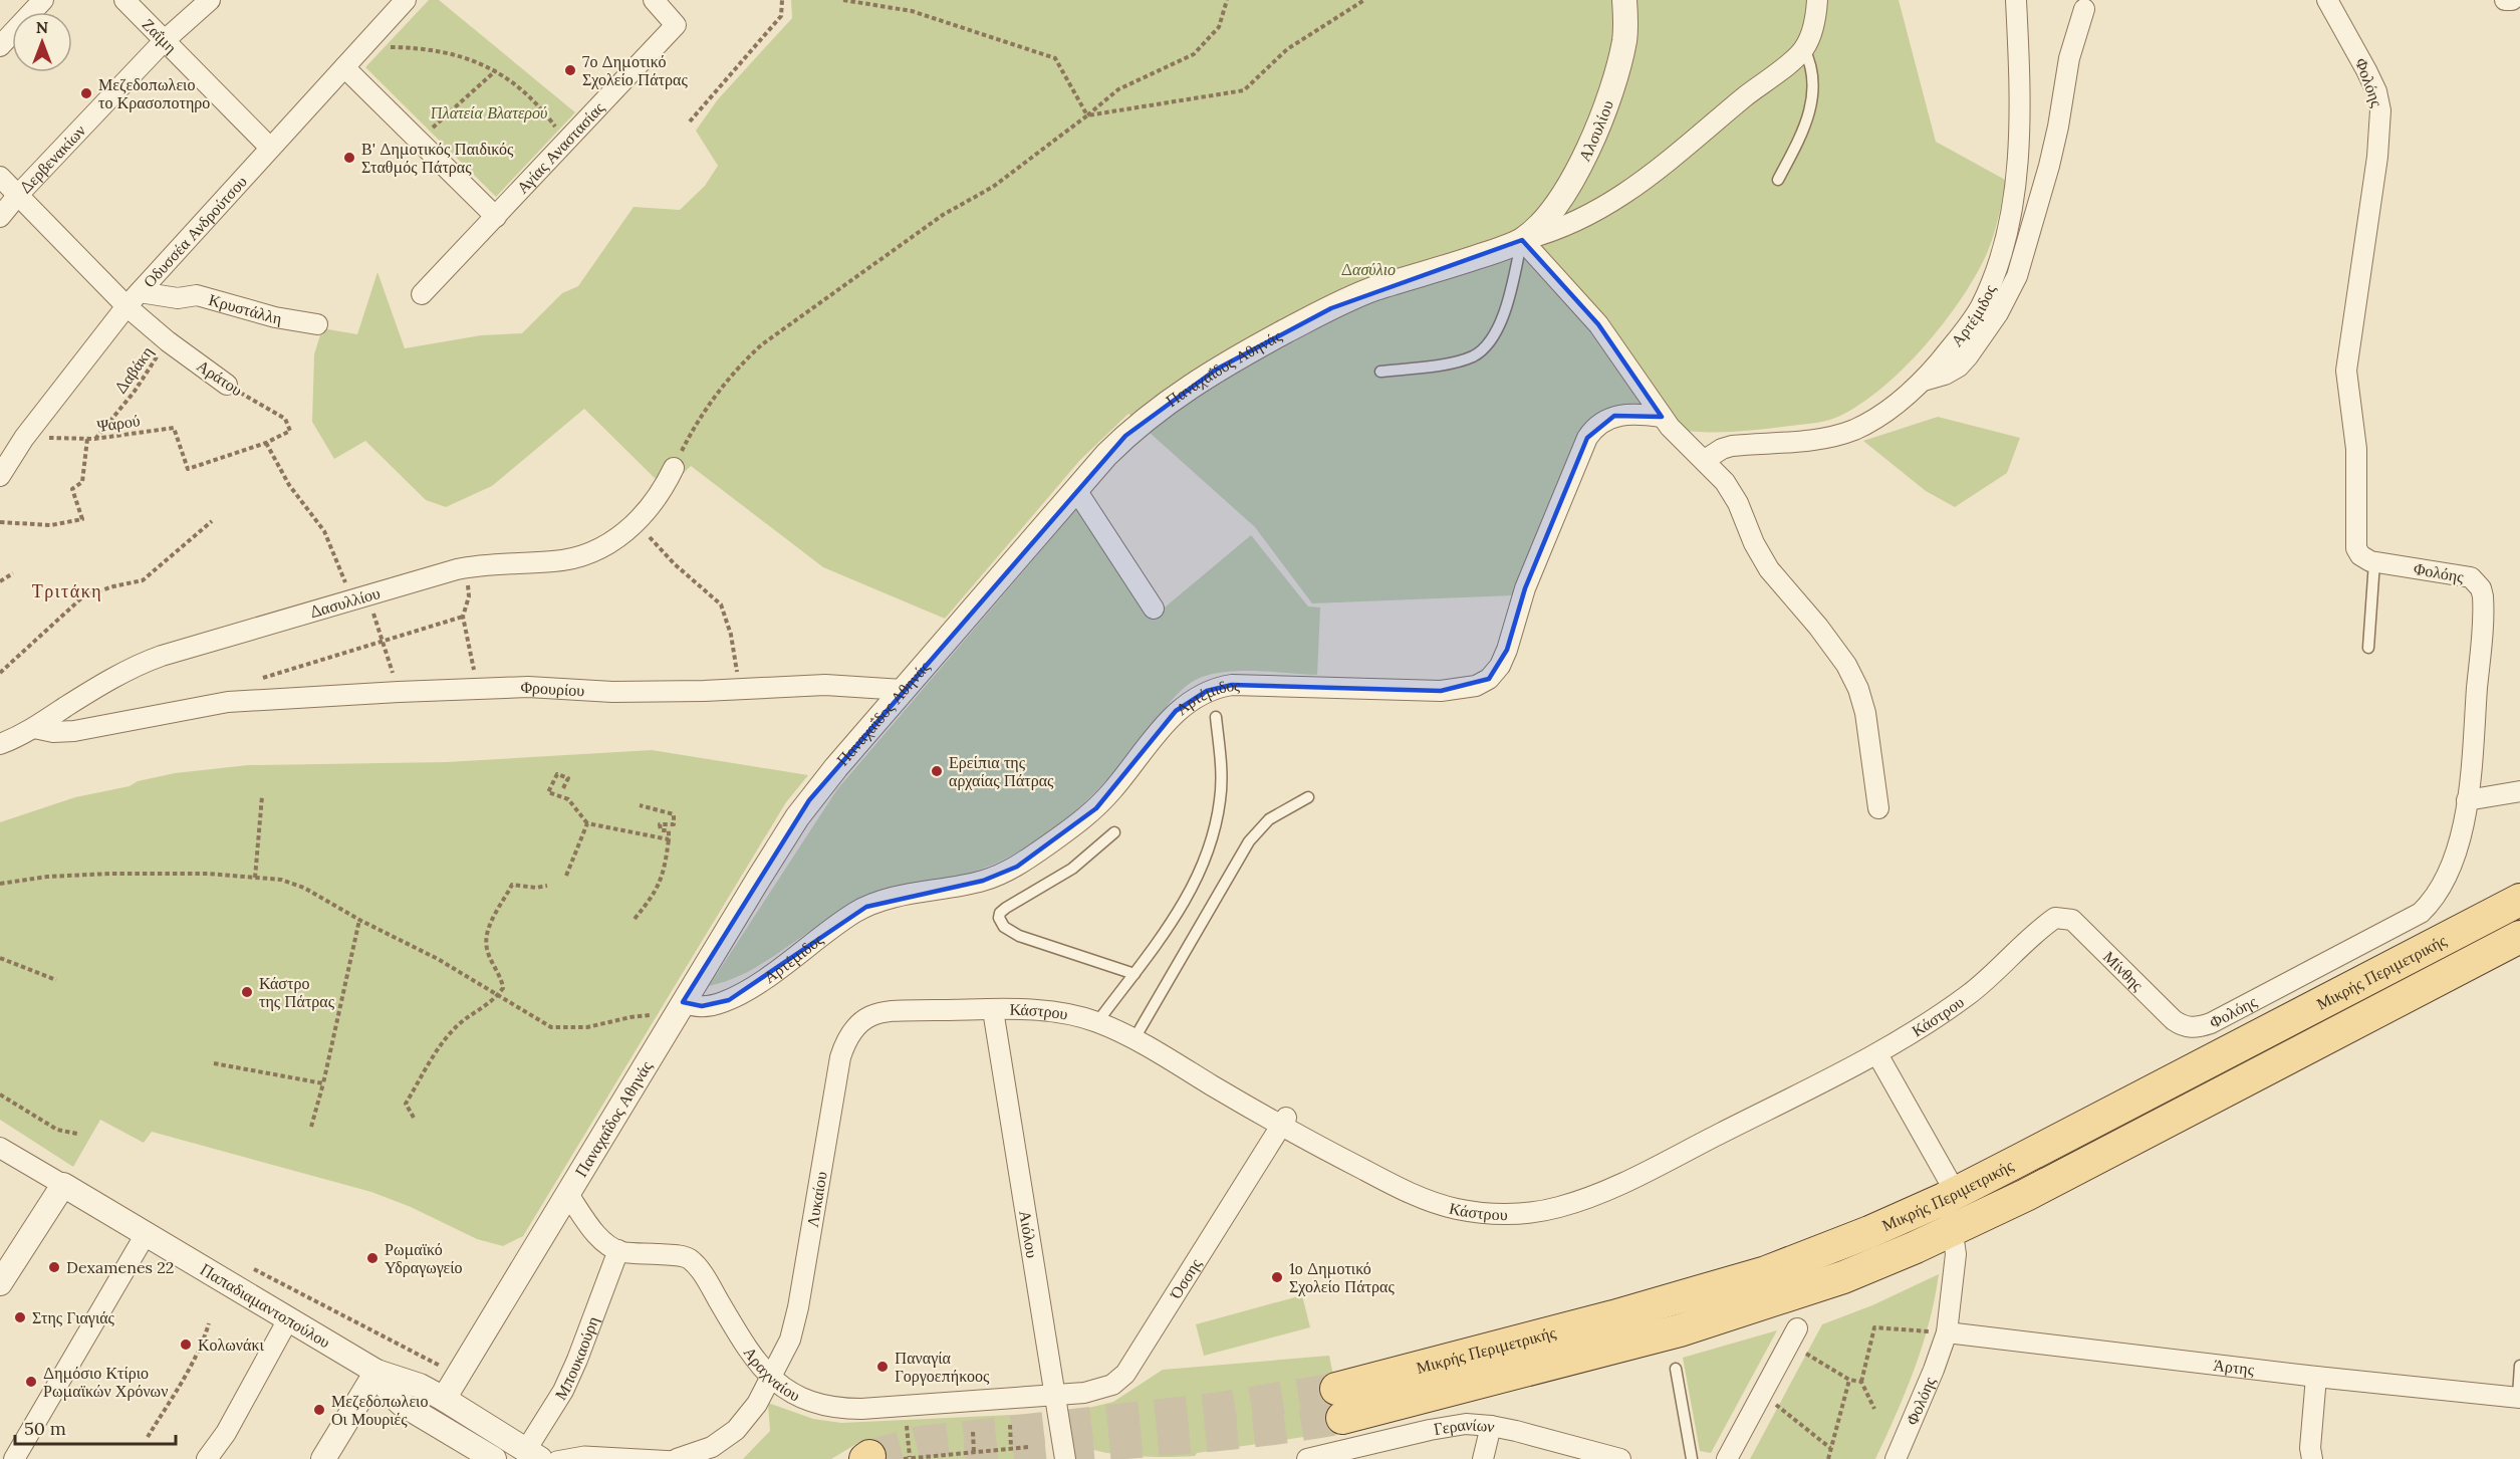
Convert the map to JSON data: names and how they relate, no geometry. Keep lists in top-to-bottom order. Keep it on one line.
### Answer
{"streets":{"main road":["Μικρής Περιμετρικής"],"street":["Ζαΐμη","Φολόης","Αλσυλίου","Αγίας Αναστασίας","Δερβενακίων","Οδυσσέα Ανδρούτσου","Κρυστάλλη","Αρτέμιδος","Παναχαΐδος Αθηνάς","Αράτου","Δασυλλίου","Φρουρίου","Μίνθης","Κάστρου","Λυκαίου","Αιόλου","Όσσης","Παπαδιαμαντοπούλου","Μπουκαούρη","Άρτης","Αραχναίου","Γερανίων"],"path":["Δαβάκη","Ψαρού"]},"crossings":[["Ζαΐμη","Δερβενακίων"],["Ζαΐμη","Οδυσσέα Ανδρούτσου"],["Φολόης","Μίνθης"],["Φολόης","Μικρής Περιμετρικής"],["Φολόης","Κάστρου"],["Φολόης","Άρτης"],["Αλσυλίου","Παναχαΐδος Αθηνάς"],["Δερβενακίων","Αράτου"],["Οδυσσέα Ανδρούτσου","Κρυστάλλη"],["Οδυσσέα Ανδρούτσου","Αράτου"],["Οδυσσέα Ανδρούτσου","Ψαρού"],["Κρυστάλλη","Αράτου"],["Αρτέμιδος","Παναχαΐδος Αθηνάς"],["Παναχαΐδος Αθηνάς","Φρουρίου"],["Δαβάκη","Αράτου"],["Δαβάκη","Ψαρού"],["Αράτου","Ψαρού"],["Δασυλλίου","Φρουρίου"],["Μίνθης","Κάστρου"],["Κάστρου","Λυκαίου"],["Κάστρου","Αιόλου"],["Κάστρου","Όσσης"],["Λυκαίου","Αραχναίου"],["Αιόλου","Όσσης"],["Αιόλου","Αραχναίου"],["Όσσης","Αραχναίου"],["Μπουκαούρη","Αραχναίου"]],"districts":["Τριτάκη"],"parks":["Πλατεία Βλατερού","Δασύλιο"],"places":["7ο Δημοτικό Σχολείο Πάτρας","Μεζεδοπωλειο το Κρασοποτηρο","Β' Δημοτικός Παιδικός Σταθμός Πάτρας","Ερείπια της αρχαίας Πάτρας","Κάστρο της Πάτρας","Ρωμαϊκό Υδραγωγείο","Dexamenes 22","1ο Δημοτικό Σχολείο Πάτρας","Στης Γιαγιάς","Κολωνάκι","Παναγία Γοργοεπήκοος","Δημόσιο Κτίριο Ρωμαϊκών Χρόνων","Μεζεδοπωλειο Οι Μουριές"],"scale_bar":"50 m","north":"top"}
